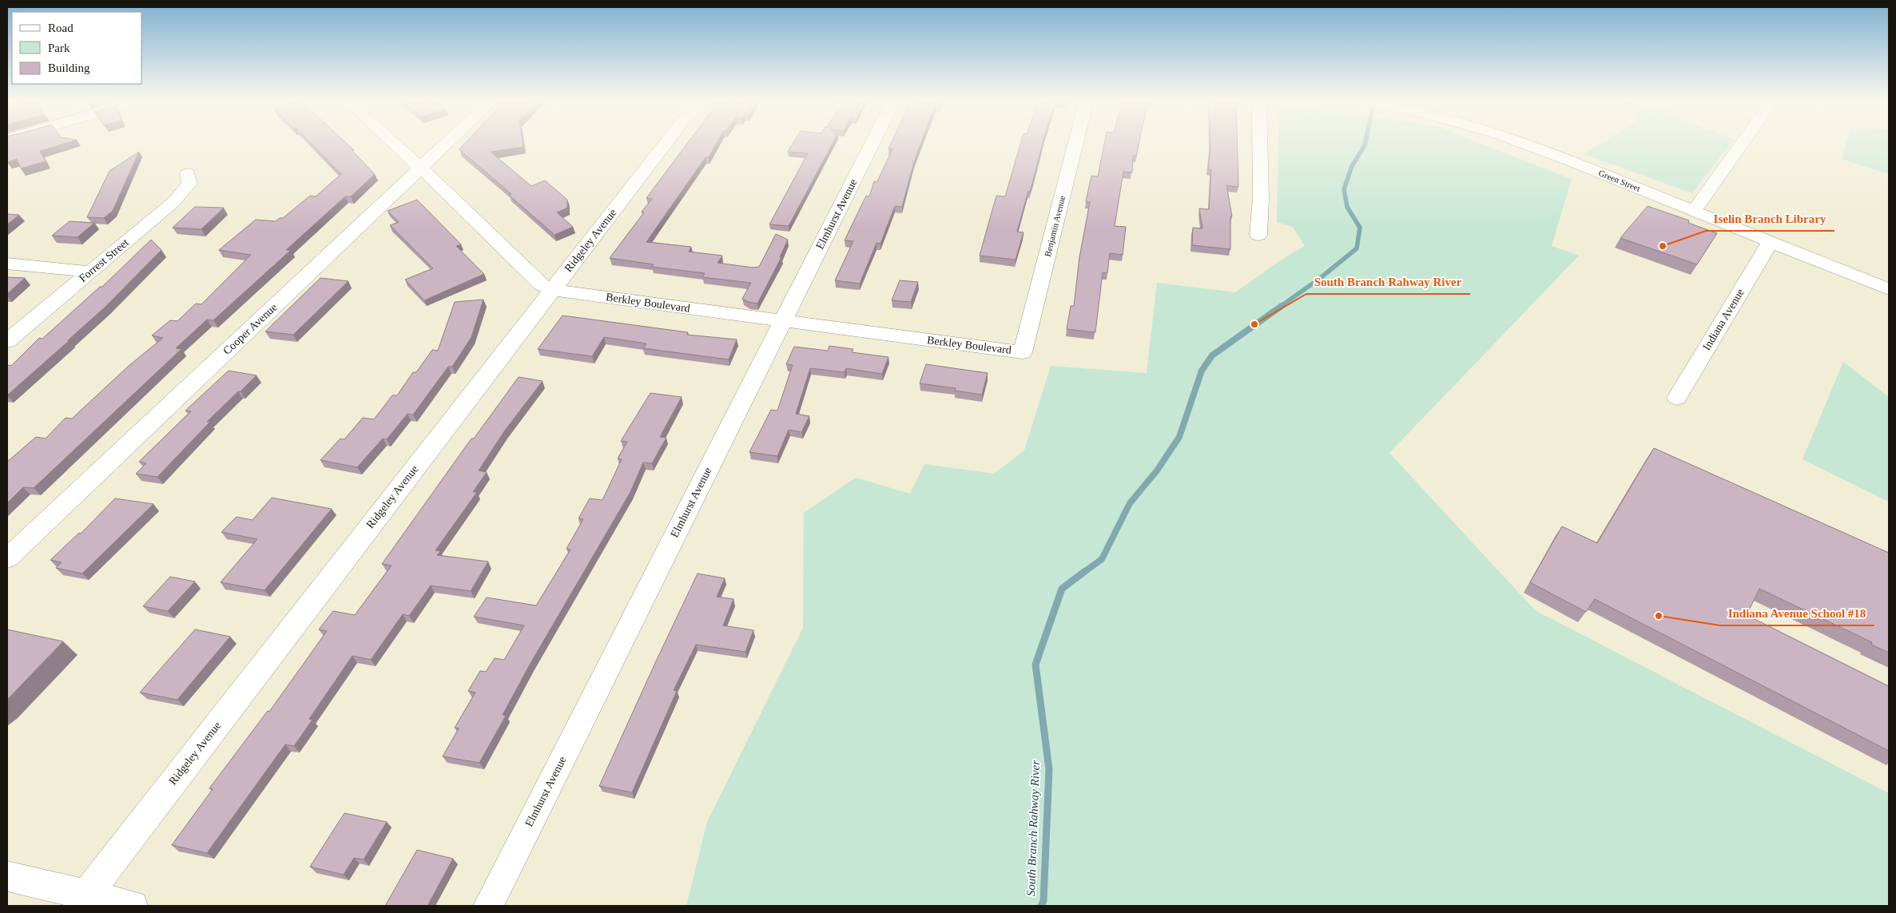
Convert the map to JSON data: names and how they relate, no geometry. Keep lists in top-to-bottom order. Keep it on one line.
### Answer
{"streets":{"street":["Green Street","Elmhurst Avenue","Benjamin Avenue","Ridgeley Avenue","Forrest Street","Berkley Boulevard","Indiana Avenue","Cooper Avenue"]},"crossings":[["Green Street","Indiana Avenue"],["Elmhurst Avenue","Berkley Boulevard"],["Benjamin Avenue","Berkley Boulevard"],["Ridgeley Avenue","Berkley Boulevard"],["Berkley Boulevard","Cooper Avenue"]],"water":["South Branch Rahway River"],"places":["Iselin Branch Library","South Branch Rahway River","Indiana Avenue School #18"],"legend":["Road","Park","Building"]}
